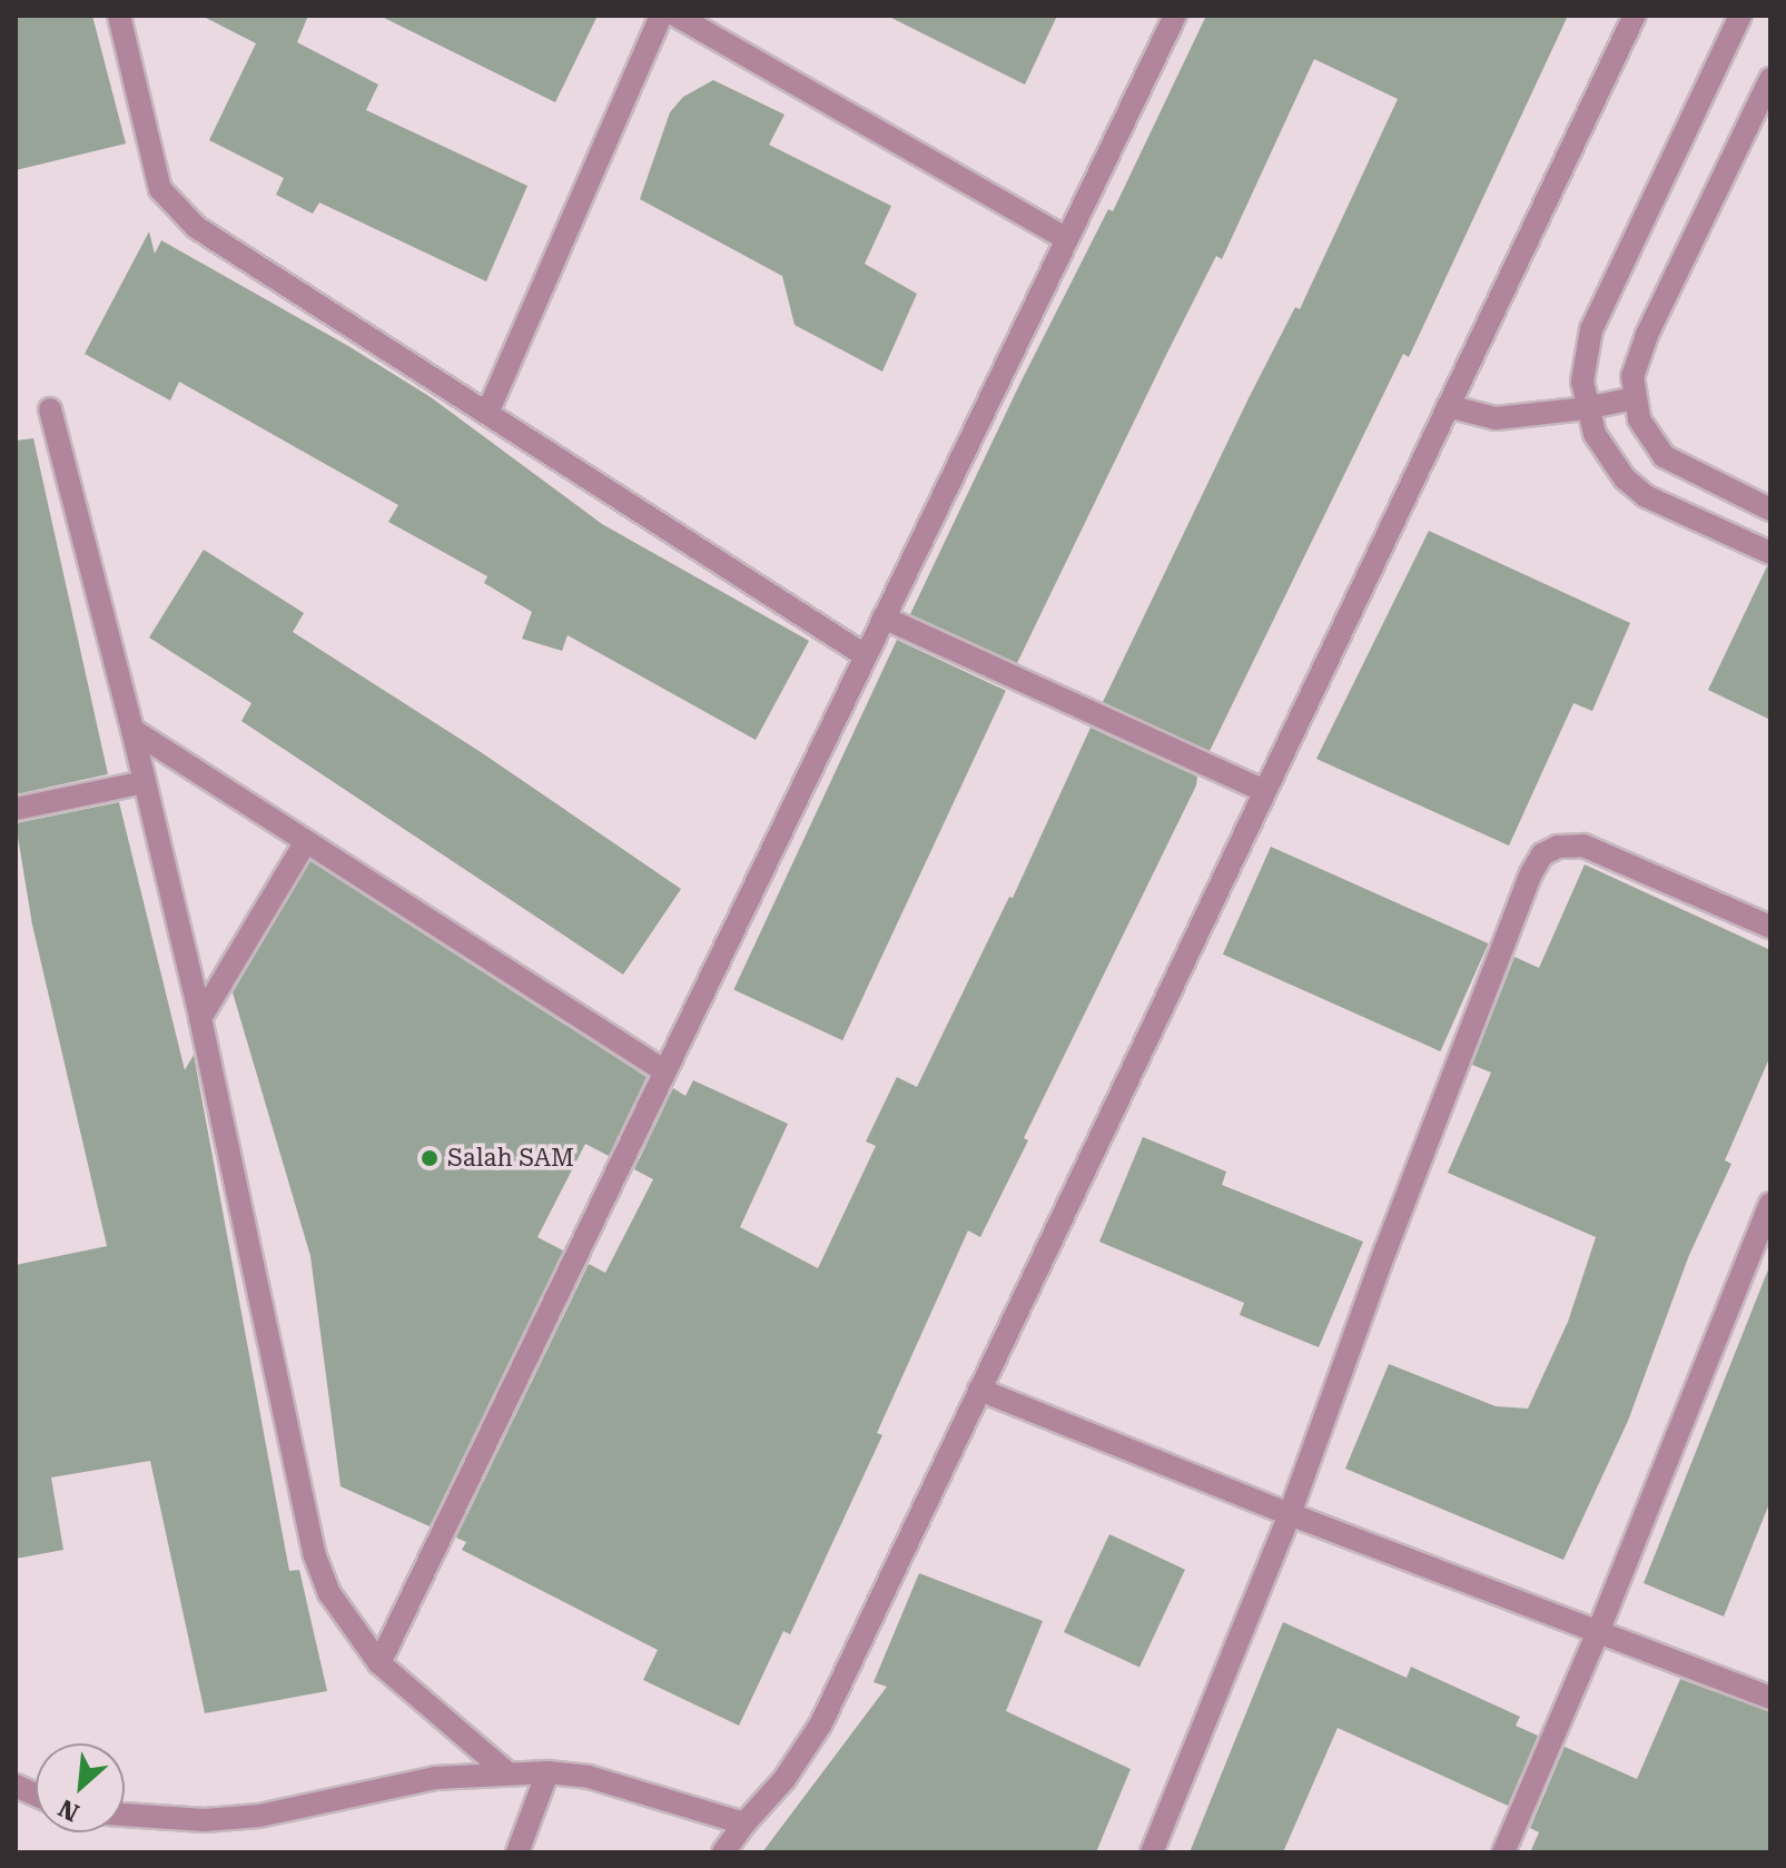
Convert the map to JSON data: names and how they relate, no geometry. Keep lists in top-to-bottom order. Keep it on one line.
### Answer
{"places":["Salah SAM"],"north":"bottom left"}
